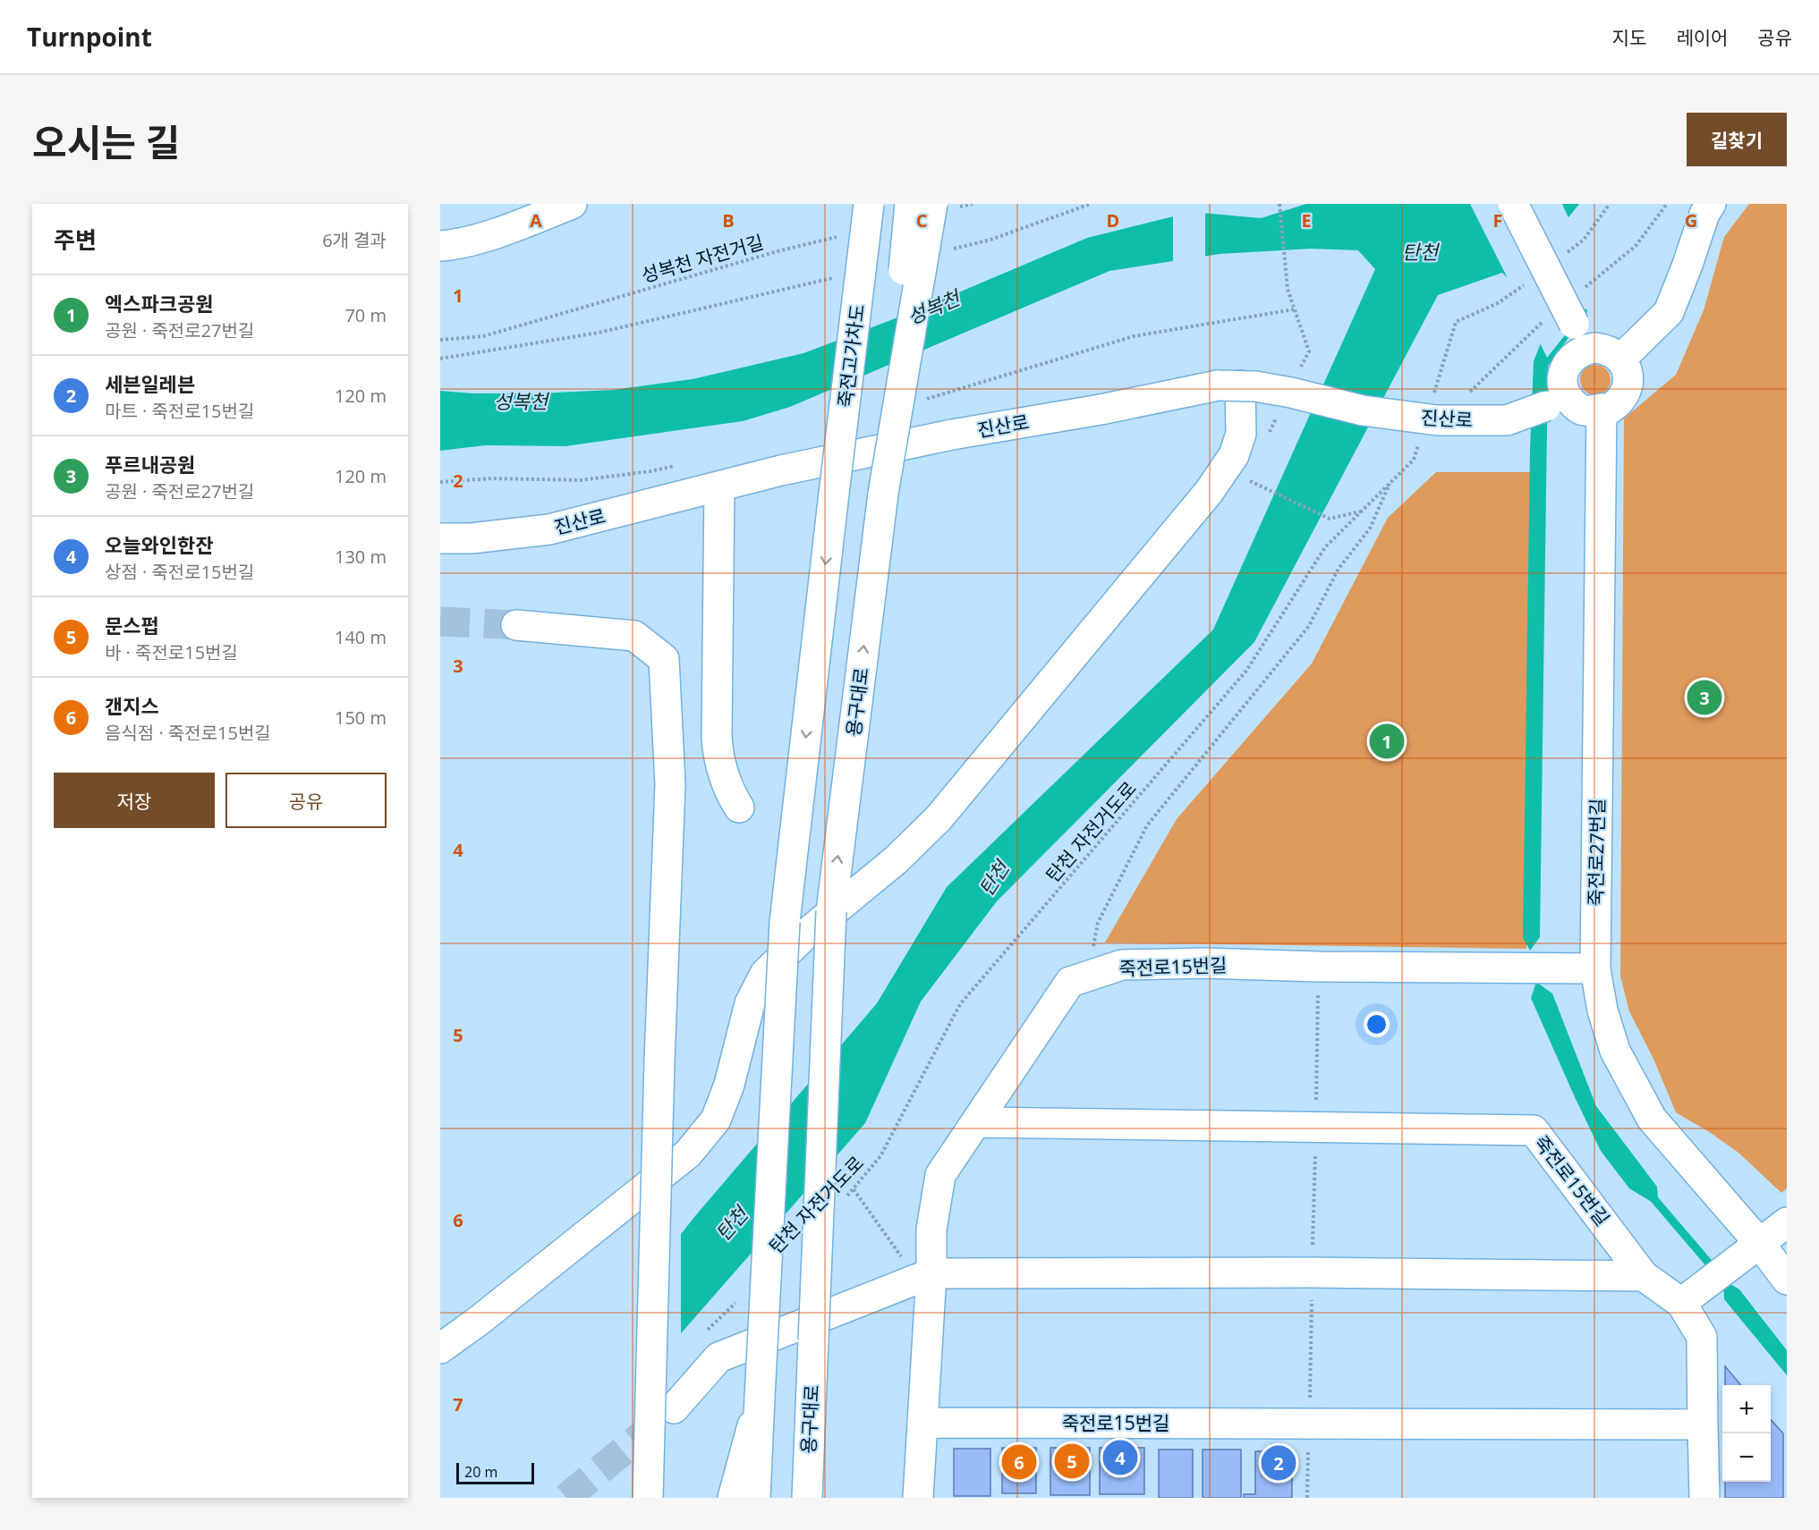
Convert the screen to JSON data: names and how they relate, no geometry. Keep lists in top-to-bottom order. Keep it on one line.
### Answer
{"streets":{"street":["죽전고가차도","진산로","용구대로","죽전로27번길","죽전로15번길"],"path":["성복천 자전거길","탄천 자전거도로"]},"crossings":[["죽전로27번길","죽전로15번길"]],"water":["탄천","성복천"],"scale_bar":"20 m","page":{"header":"Turnpoint","nav":["지도","레이어","공유"],"title":"오시는 길","buttons":["길찾기",["저장","공유"]],"heading":["주변","6개 결과"],"list":[{"mark":"1","name":"엑스파크공원","note":"공원 · 죽전로27번길","value":"70 m"},{"mark":"2","name":"세븐일레븐","note":"마트 · 죽전로15번길","value":"120 m"},{"mark":"3","name":"푸르내공원","note":"공원 · 죽전로27번길","value":"120 m"},{"mark":"4","name":"오늘와인한잔","note":"상점 · 죽전로15번길","value":"130 m"},{"mark":"5","name":"문스펍","note":"바 · 죽전로15번길","value":"140 m"},{"mark":"6","name":"갠지스","note":"음식점 · 죽전로15번길","value":"150 m"}],"pins":["3","1","4","5","6","2"],"map_buttons":["+","−"],"scale":"20 m"},"grid":{"columns":["A","B","C","D","E","F","G"],"rows":["1","2","3","4","5","6","7"]}}
